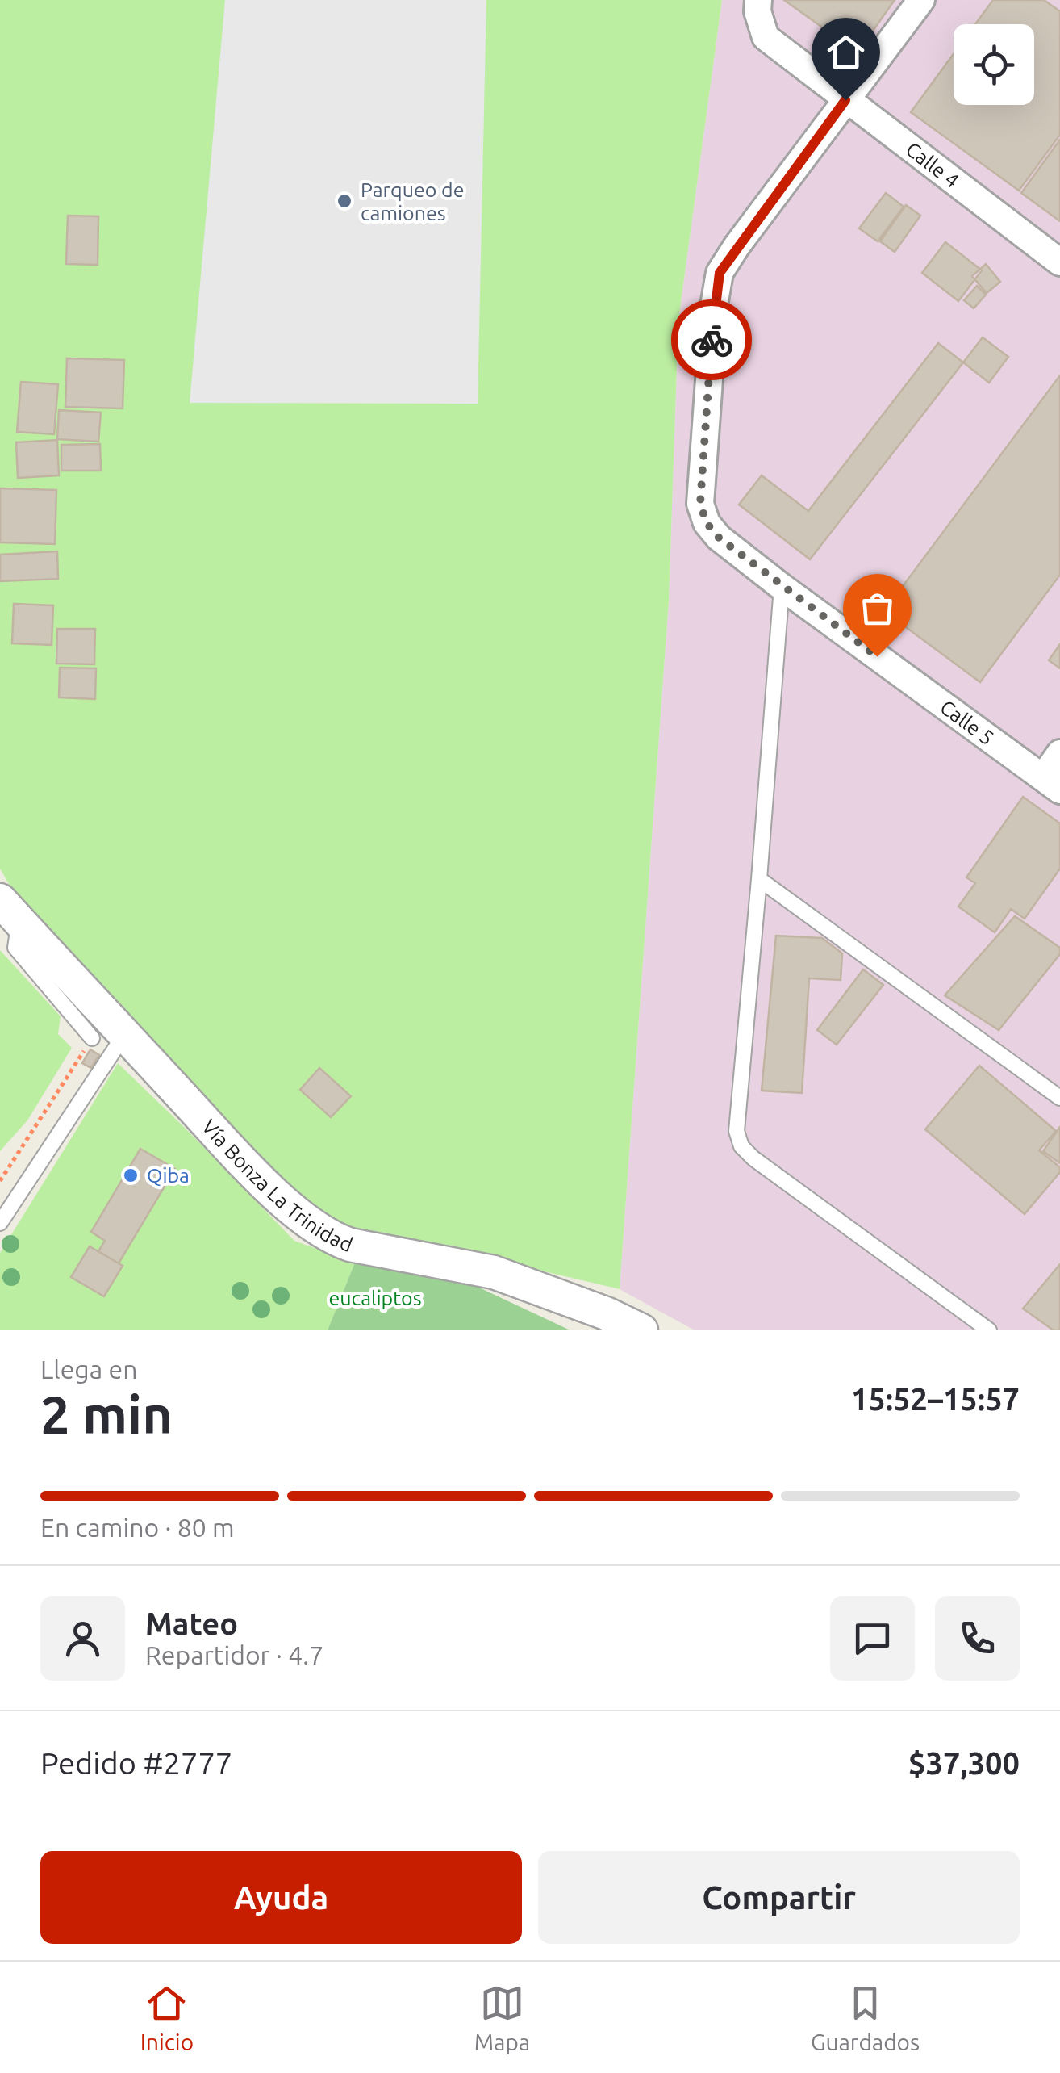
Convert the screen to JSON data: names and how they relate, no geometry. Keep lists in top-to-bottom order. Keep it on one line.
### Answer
{"streets":{"street":["Calle 4","Calle 5","Vía Bonza La Trinidad"]},"crossings":[["Calle 4","Calle 5"]],"parks":["eucaliptos"],"places":["Parqueo de camiones","Qiba"],"page":{"heading":["2 min","Llega en","15:52–15:57"],"panel":["Mateo","Repartidor · 4.7","Pedido #2777","$37,300"],"bar":"En camino · 80 m","buttons":["Ayuda","Compartir"],"tabs":["Inicio","Mapa","Guardados"]}}
